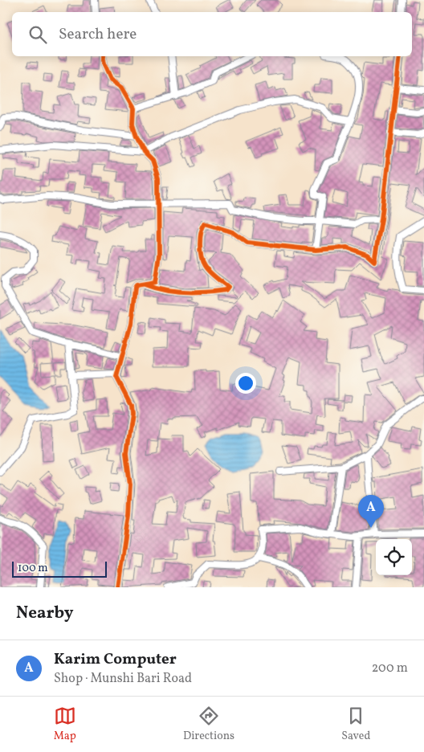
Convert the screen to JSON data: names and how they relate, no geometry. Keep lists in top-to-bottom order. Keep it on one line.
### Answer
{"scale_bar":"100 m","page":{"search":"Search here","pins":"A","scale":"100 m","heading":"Nearby","list":[{"mark":"A","name":"Karim Computer","note":"Shop · Munshi Bari Road","value":"200 m"}],"nav":["Map","Directions","Saved"]}}
